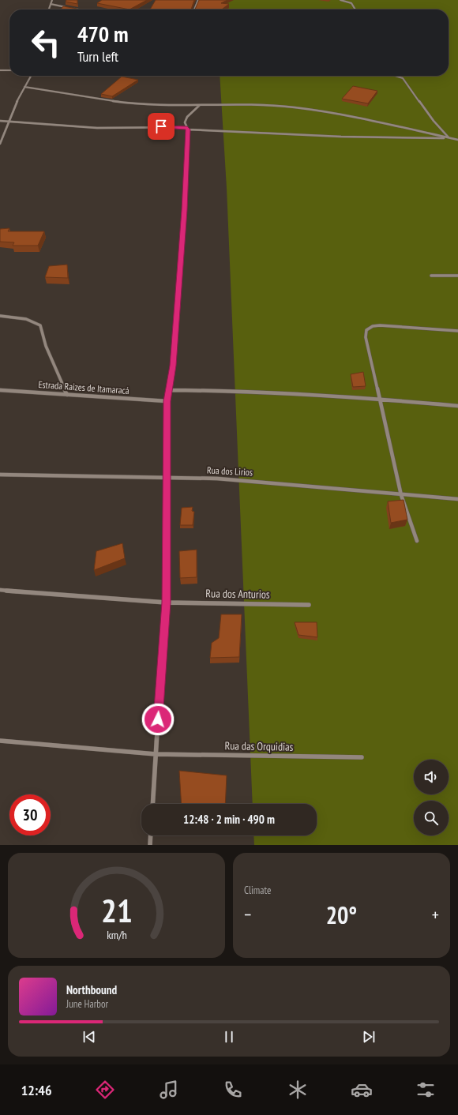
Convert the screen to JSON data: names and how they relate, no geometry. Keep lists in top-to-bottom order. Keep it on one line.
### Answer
{"streets":{"street":["Estrada Raizes de Itamaracá","Rua dos Lirios","Rua dos Anturios","Rua das Orquidias"]},"page":{"turn":["470 m","Turn left"],"limit":"30","trip":"12:48 · 2 min · 490 m","tile":"Climate","heat":["−","20°","+"],"song":["Northbound","June Harbor"],"tabs":"12:46","gauge":["21","km/h"]}}
